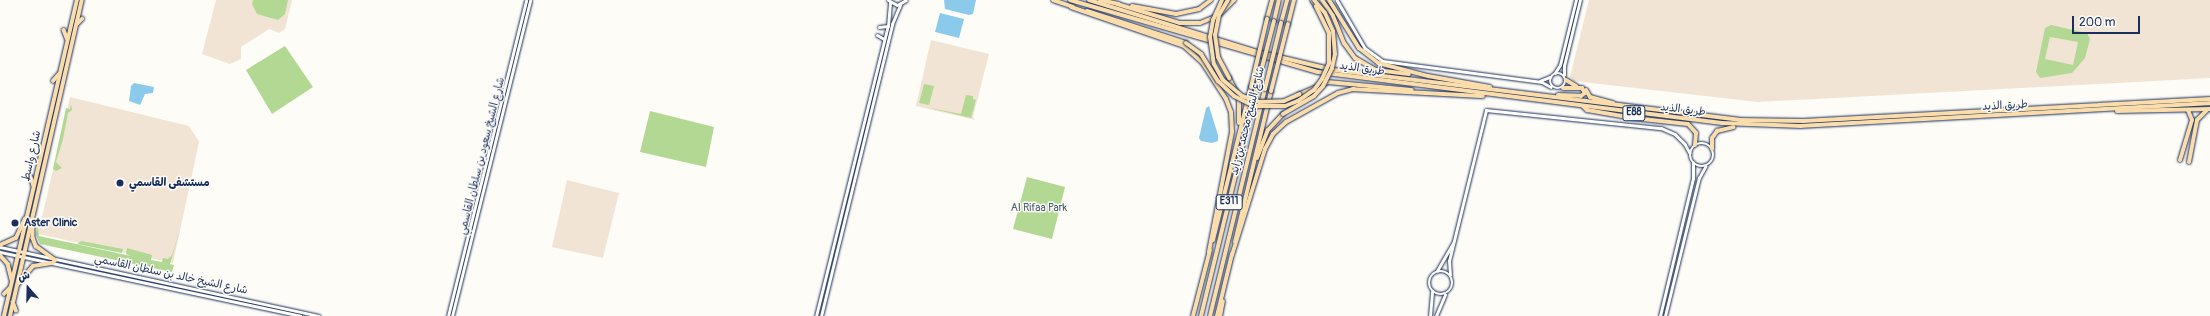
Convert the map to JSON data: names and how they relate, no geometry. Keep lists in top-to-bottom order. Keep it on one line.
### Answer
{"streets":{"highway":["طريق الذيد","E88","شارع الشيخ محمد بن زايد","E311"],"main road":["شارع واسط","شارع الشيخ سعود بن سلطان القاسمي","شارع الشيخ خالد بن سلطان القاسمي"]},"crossings":[["شارع واسط","شارع الشيخ خالد بن سلطان القاسمي"]],"parks":["Al Rifaa Park"],"places":["مستشفى القاسمي","Aster Clinic"],"scale_bar":"200 m","north":"top"}
